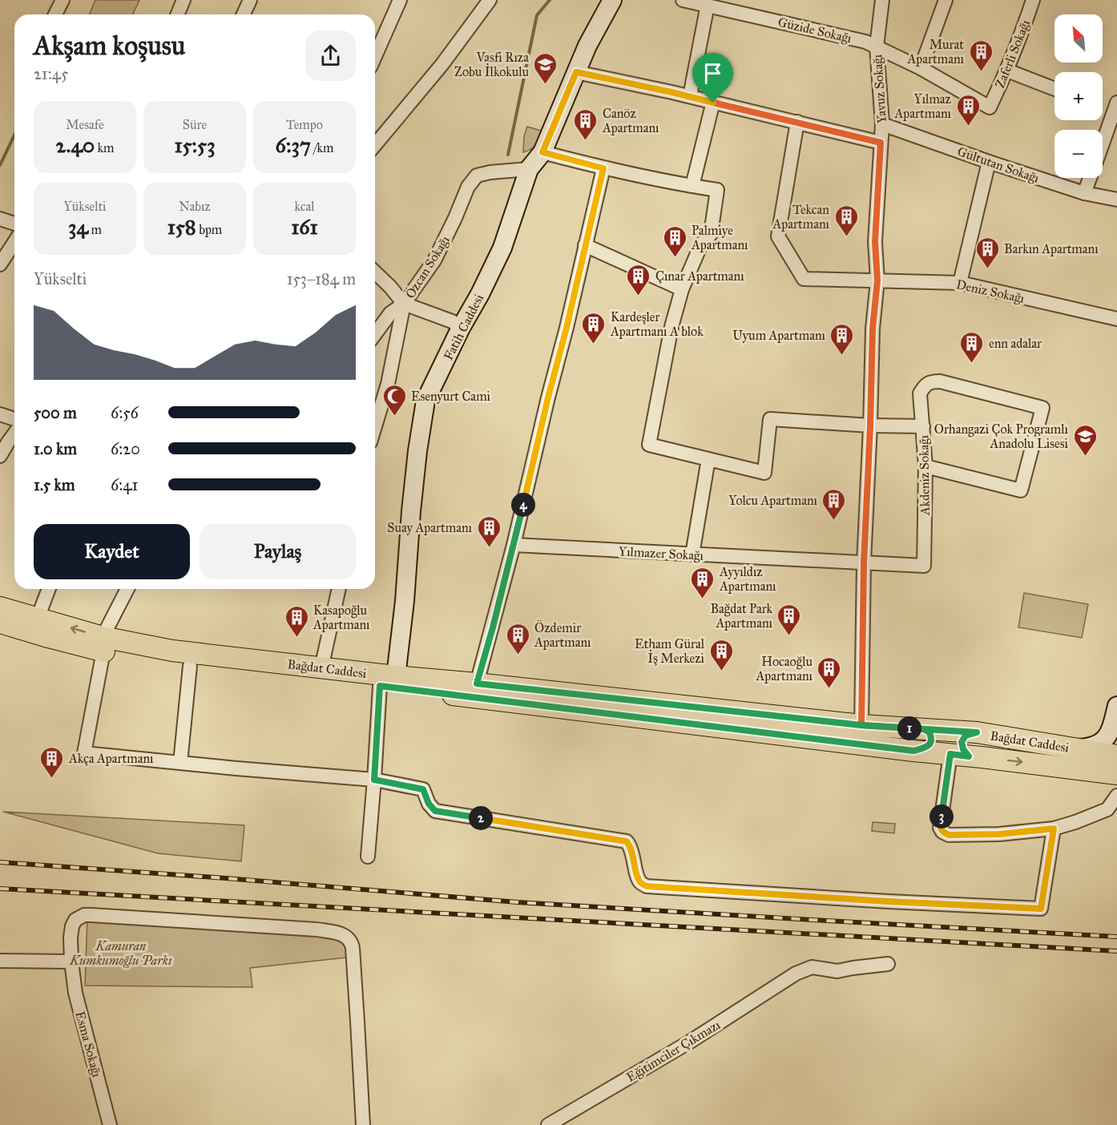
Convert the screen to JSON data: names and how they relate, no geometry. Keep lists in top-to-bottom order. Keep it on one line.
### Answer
{"streets":{"main road":["Fatih Caddesi","Bağdat Caddesi"],"street":["Güzide Sokağı","Zaferli Sokağı","Yavuz Sokağı","Gültutan Sokağı","Özcan Sokağı","Deniz Sokağı","Akdeniz Sokağı","Yılmazer Sokağı","Esma Sokağı","Eğitimciler Çıkmazı"]},"crossings":[["Güzide Sokağı","Zaferli Sokağı"],["Güzide Sokağı","Yavuz Sokağı"],["Yavuz Sokağı","Gültutan Sokağı"],["Yavuz Sokağı","Deniz Sokağı"],["Yavuz Sokağı","Yılmazer Sokağı"],["Yavuz Sokağı","Bağdat Caddesi"],["Özcan Sokağı","Fatih Caddesi"],["Fatih Caddesi","Bağdat Caddesi"],["Akdeniz Sokağı","Yılmazer Sokağı"]],"parks":["Kamuran Kumkumoğlu Parkı"],"places":{"building":["Murat Apartmanı","Yılmaz Apartmanı","Canöz Apartmanı","Tekcan Apartmanı","Palmiye Apartmanı","Barkın Apartmanı","Çınar Apartmanı","Kardeşler Apartmanı A blok","Uyum Apartmanı","enn adalar","Yolcu Apartmanı","Suay Apartmanı","Ayyıldız Apartmanı","Bağdat Park Apartmanı","Kasapoğlu Apartmanı","Özdemir Apartmanı","Etham Güral İş Merkezi","Hocaoğlu Apartmanı","Akça Apartmanı"],"school or university":["Vasfi Rıza Zobu İlkokulu","Orhangazi Çok Programlı Anadolu Lisesi"],"mosque":["Esenyurt Cami"]},"north":"top left","page":{"map_buttons":["+","−"],"heading":["Akşam koşusu","21:45"],"stats":[["Mesafe","2.40 km"],["Süre","15:53"],["Tempo","6:37 /km"],["Yükselti","34 m"],["Nabız","158 bpm"],["kcal","161"]],"chart":["Yükselti","153–184 m"],"list":[{"name":"500 m","note":"6:56"},{"name":"1.0 km","note":"6:20"},{"name":"1.5 km","note":"6:41"}],"pins":["4","1","3","2"],"buttons":["Kaydet","Paylaş"]}}
